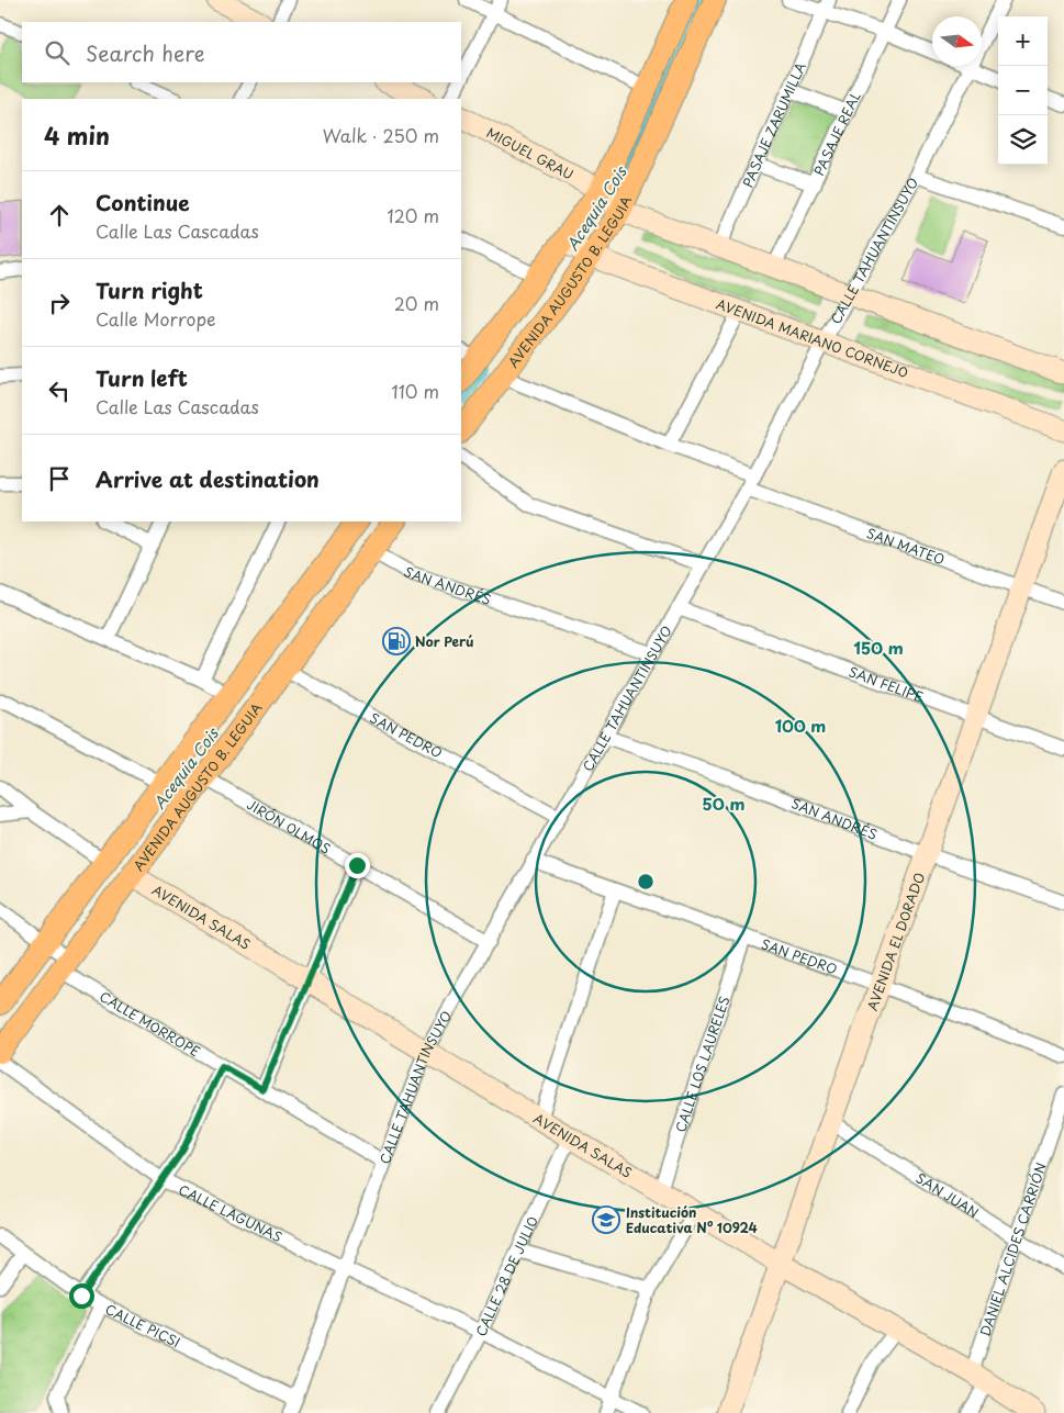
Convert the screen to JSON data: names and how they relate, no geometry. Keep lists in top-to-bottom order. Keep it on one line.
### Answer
{"streets":{"main road":["AVENIDA AUGUSTO B. LEGUIA"],"street":["PASAJE ZARUMILLA","PASAJE REAL","MIGUEL GRAU","CALLE TAHUANTINSUYO","AVENIDA MARIANO CORNEJO","SAN MATEO","SAN ANDRÉS","SAN FELIPE","SAN PEDRO","JIRÓN OLMOS","AVENIDA SALAS","AVENIDA EL DORADO","CALLE MORROPE","CALLE LOS LAURELES","SAN JUAN","CALLE LAGUNAS","DANIEL ALCIDES CARRIÓN","CALLE 28 DE JULIO","CALLE PICSI"]},"crossings":[["MIGUEL GRAU","AVENIDA AUGUSTO B. LEGUIA"],["CALLE TAHUANTINSUYO","AVENIDA MARIANO CORNEJO"],["CALLE TAHUANTINSUYO","SAN MATEO"],["CALLE TAHUANTINSUYO","SAN ANDRÉS"],["CALLE TAHUANTINSUYO","SAN FELIPE"],["CALLE TAHUANTINSUYO","SAN PEDRO"],["CALLE TAHUANTINSUYO","JIRÓN OLMOS"],["CALLE TAHUANTINSUYO","AVENIDA SALAS"],["CALLE TAHUANTINSUYO","CALLE MORROPE"],["CALLE TAHUANTINSUYO","CALLE LAGUNAS"],["CALLE TAHUANTINSUYO","CALLE PICSI"],["AVENIDA AUGUSTO B. LEGUIA","AVENIDA MARIANO CORNEJO"],["AVENIDA AUGUSTO B. LEGUIA","SAN ANDRÉS"],["AVENIDA AUGUSTO B. LEGUIA","SAN PEDRO"],["AVENIDA AUGUSTO B. LEGUIA","JIRÓN OLMOS"],["AVENIDA AUGUSTO B. LEGUIA","AVENIDA SALAS"],["AVENIDA AUGUSTO B. LEGUIA","CALLE MORROPE"],["SAN MATEO","AVENIDA EL DORADO"],["SAN ANDRÉS","AVENIDA EL DORADO"],["SAN FELIPE","AVENIDA EL DORADO"],["SAN PEDRO","AVENIDA EL DORADO"],["SAN PEDRO","CALLE LOS LAURELES"],["AVENIDA SALAS","AVENIDA EL DORADO"],["AVENIDA SALAS","CALLE LOS LAURELES"],["AVENIDA SALAS","DANIEL ALCIDES CARRIÓN"],["AVENIDA SALAS","CALLE 28 DE JULIO"],["AVENIDA EL DORADO","SAN JUAN"],["SAN JUAN","DANIEL ALCIDES CARRIÓN"],["CALLE LAGUNAS","CALLE 28 DE JULIO"]],"water":["Acequia Cois"],"places":{"fuel station":["Nor Perú"],"school or university":["Institución Educativa Nº 10924"]},"north":"right","page":{"map_buttons":["+","−"],"search":"Search here","heading":["4 min","Walk · 250 m"],"list":[["Continue","Calle Las Cascadas","120 m"],["Turn right","Calle Morrope","20 m"],["Turn left","Calle Las Cascadas","110 m"],"Arrive at destination"]},"rings":["150 m","100 m","50 m"]}
